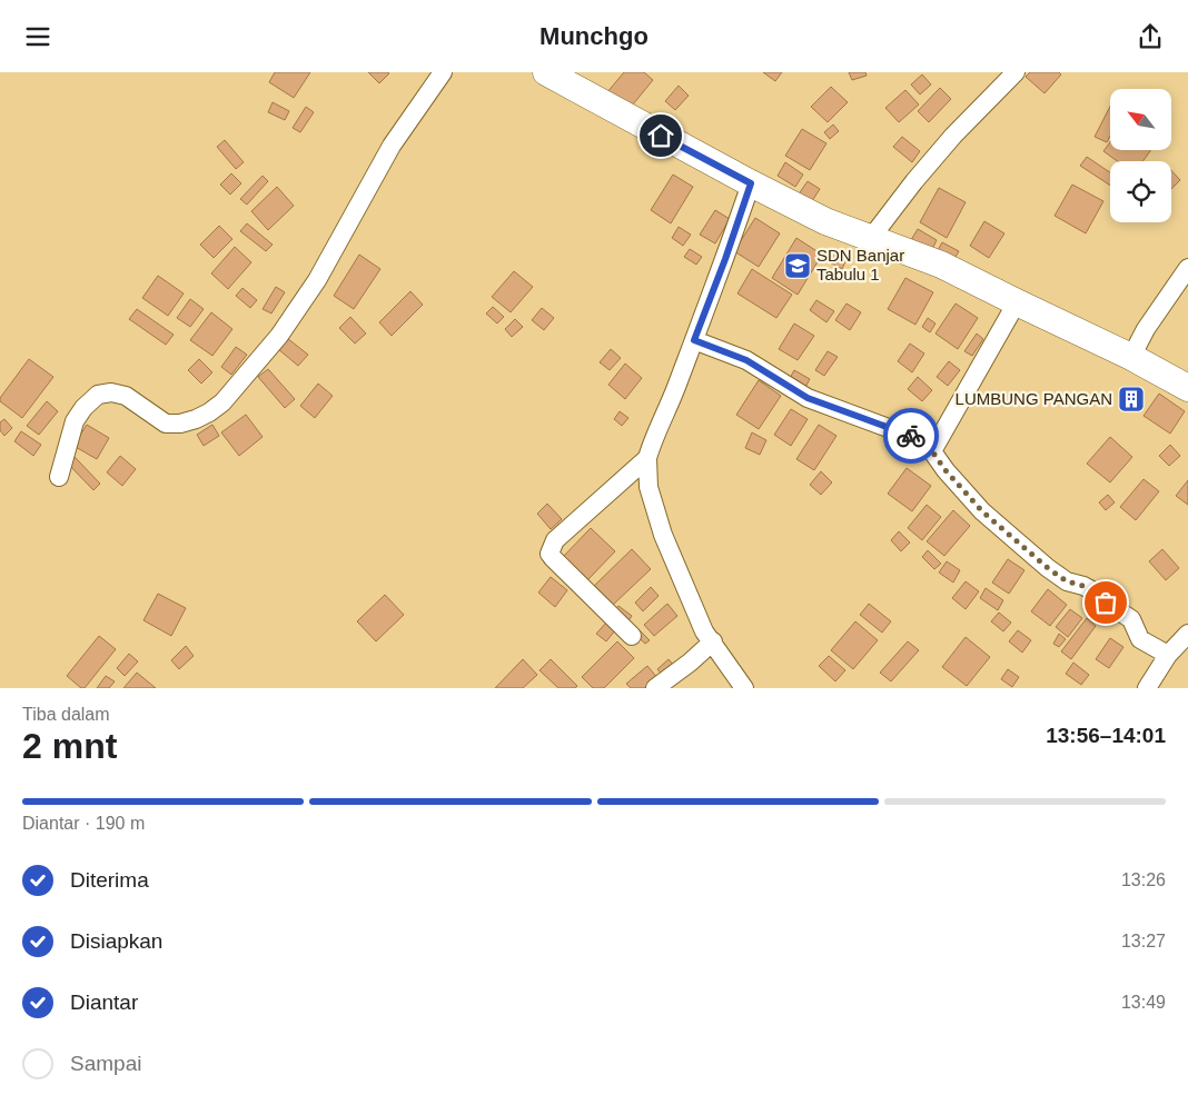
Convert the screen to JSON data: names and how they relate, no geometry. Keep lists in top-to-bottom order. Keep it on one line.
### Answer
{"places":{"school or university":["SDN Banjar Tabulu 1"],"building":["LUMBUNG PANGAN"]},"north":"top left","page":{"header":"Munchgo","heading":["2 mnt","Tiba dalam","13:56–14:01"],"bar":"Diantar · 190 m","list":[["Diterima","13:26"],["Disiapkan","13:27"],["Diantar","13:49"],"Sampai"]}}
